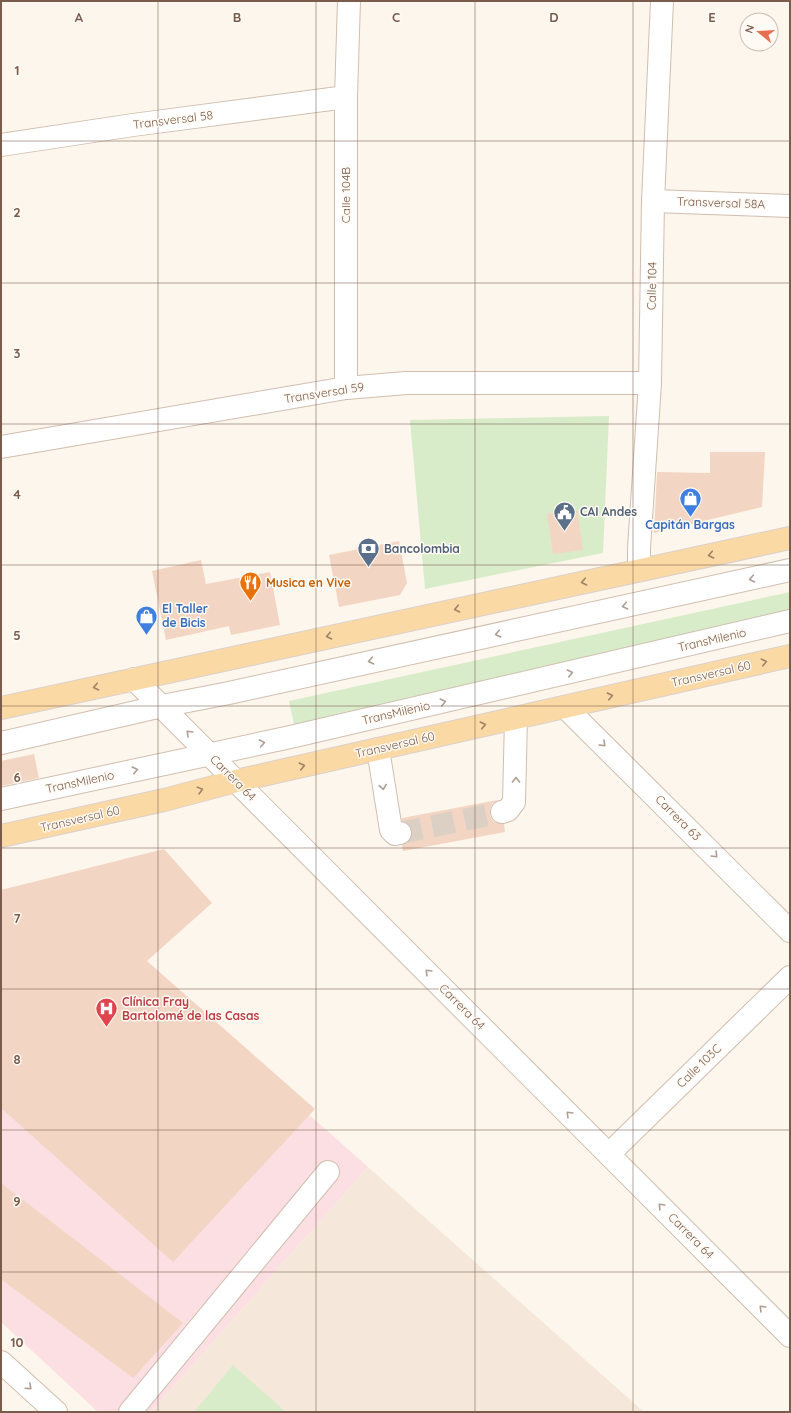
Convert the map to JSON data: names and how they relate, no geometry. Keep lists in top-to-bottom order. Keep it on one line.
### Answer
{"streets":{"main road":["Transversal 60"],"street":["Transversal 58","Calle 104B","Transversal 58A","Calle 104","Transversal 59","TransMilenio","Carrera 64","Carrera 63","Calle 103C"]},"crossings":[["Transversal 58","Calle 104B"],["Calle 104B","Transversal 59"],["Transversal 58A","Calle 104"],["Calle 104","Transversal 59"],["TransMilenio","Carrera 64"],["Transversal 60","Carrera 64"],["Transversal 60","Carrera 63"],["Carrera 64","Calle 103C"]],"one_way":["Carrera 64","Carrera 63"],"places":{"shop":["Capitán Bargas","El Taller de Bicis"],"public building":["CAI Andes"],"bank":["Bancolombia"],"restaurant":["Musica en Vive"],"hospital":["Clínica Fray Bartolomé de las Casas"]},"north":"left","grid":{"columns":["A","B","C","D","E"],"rows":["1","2","3","4","5","6","7","8","9","10"]}}
